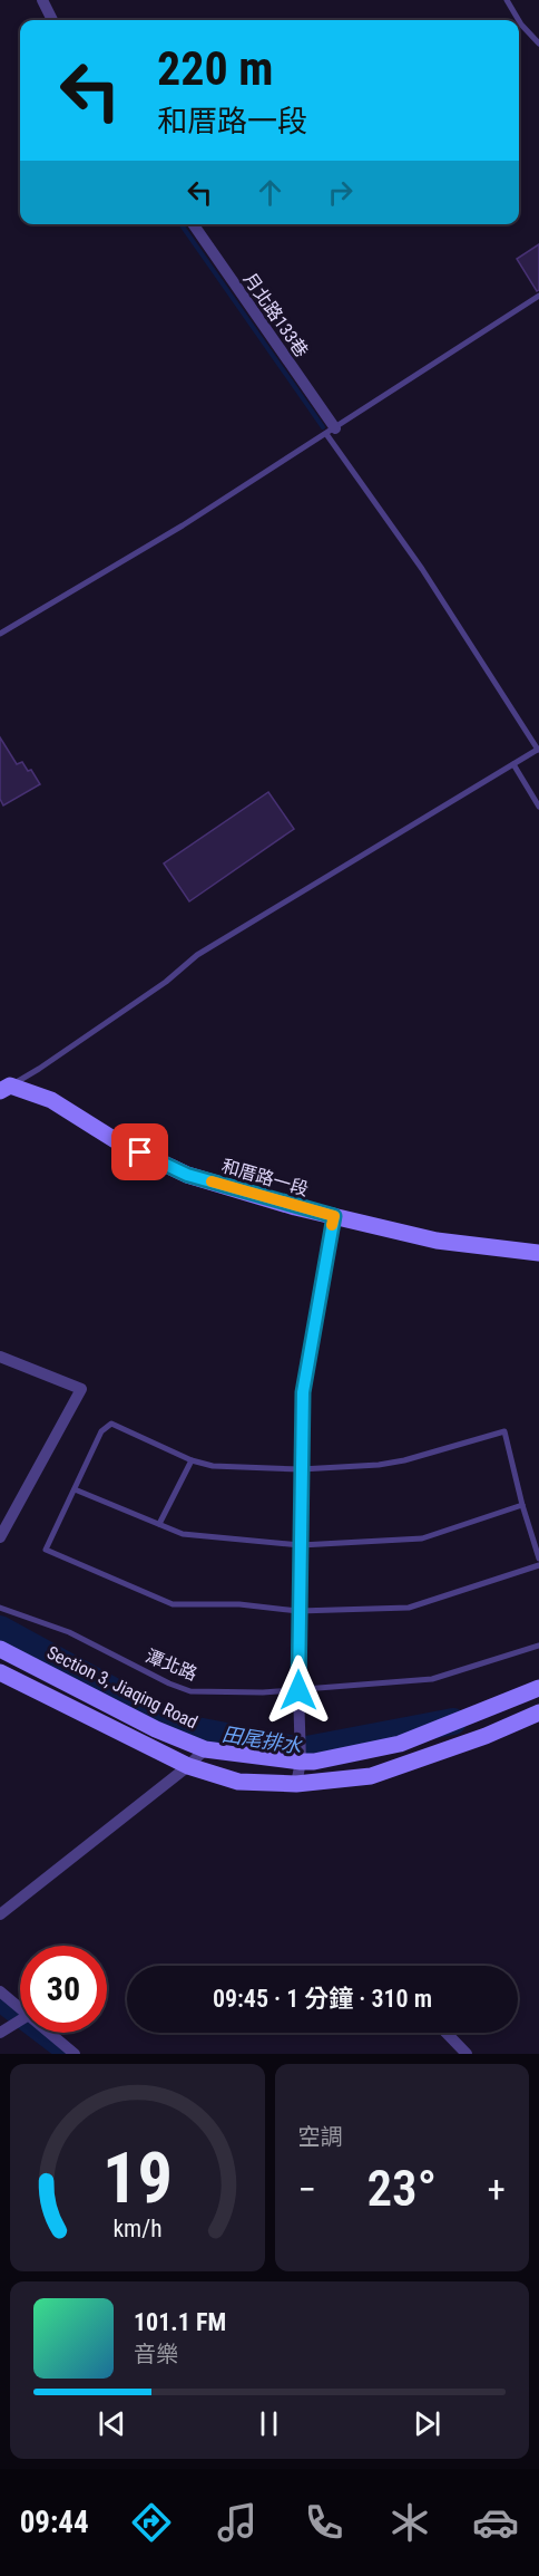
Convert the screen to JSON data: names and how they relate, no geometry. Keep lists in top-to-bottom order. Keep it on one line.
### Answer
{"streets":{"street":["月北路133巷","和厝路一段","Section 3, Jiaqing Road"],"lane":["潭北路"]},"water":["田尾排水"],"page":{"turn":["220 m","和厝路一段"],"limit":"30","trip":"09:45 · 1 分鐘 · 310 m","tile":"空調","heat":["−","23°","+"],"song":["101.1 FM","音樂"],"tabs":"09:44","gauge":["19","km/h"]}}
